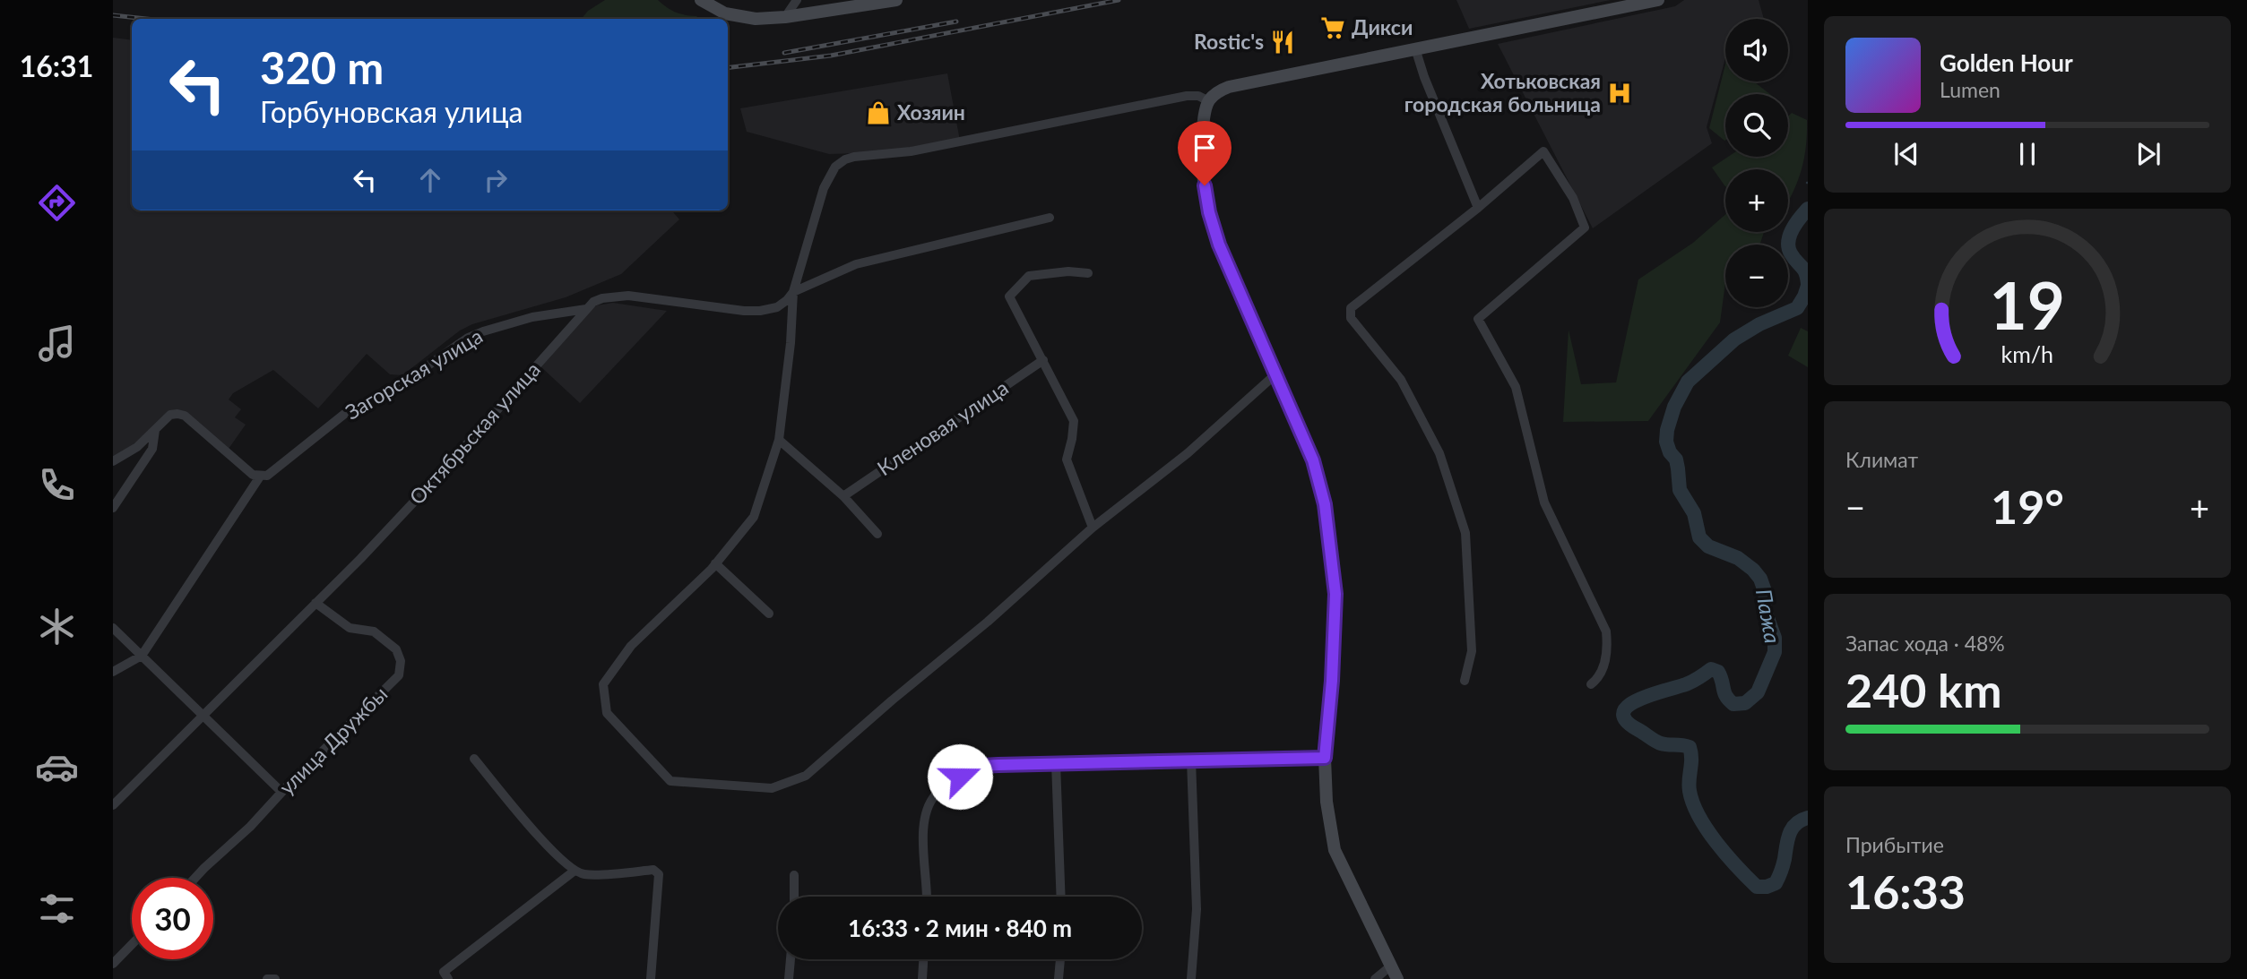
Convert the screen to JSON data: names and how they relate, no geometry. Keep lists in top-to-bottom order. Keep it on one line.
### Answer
{"streets":{"street":["Загорская улица","Кленовая улица","Октябрьская улица","улица Дружбы"]},"crossings":[["Загорская улица","Октябрьская улица"],["Октябрьская улица","улица Дружбы"]],"water":["Пажа"],"places":{"supermarket":["Дикси"],"restaurant":["Rostic's"],"hospital":["Хотьковская городская больница"],"shop":["Хозяин"]},"page":{"tabs":"16:31","map_buttons":["+","−"],"turn":["320 m","Горбуновская улица"],"song":["Golden Hour","Lumen"],"tile":["Климат",["Запас хода · 48%","240 km"],["Прибытие","16:33"]],"heat":["−","19°","+"],"limit":"30","trip":"16:33 · 2 мин · 840 m","gauge":["19","km/h"]}}
